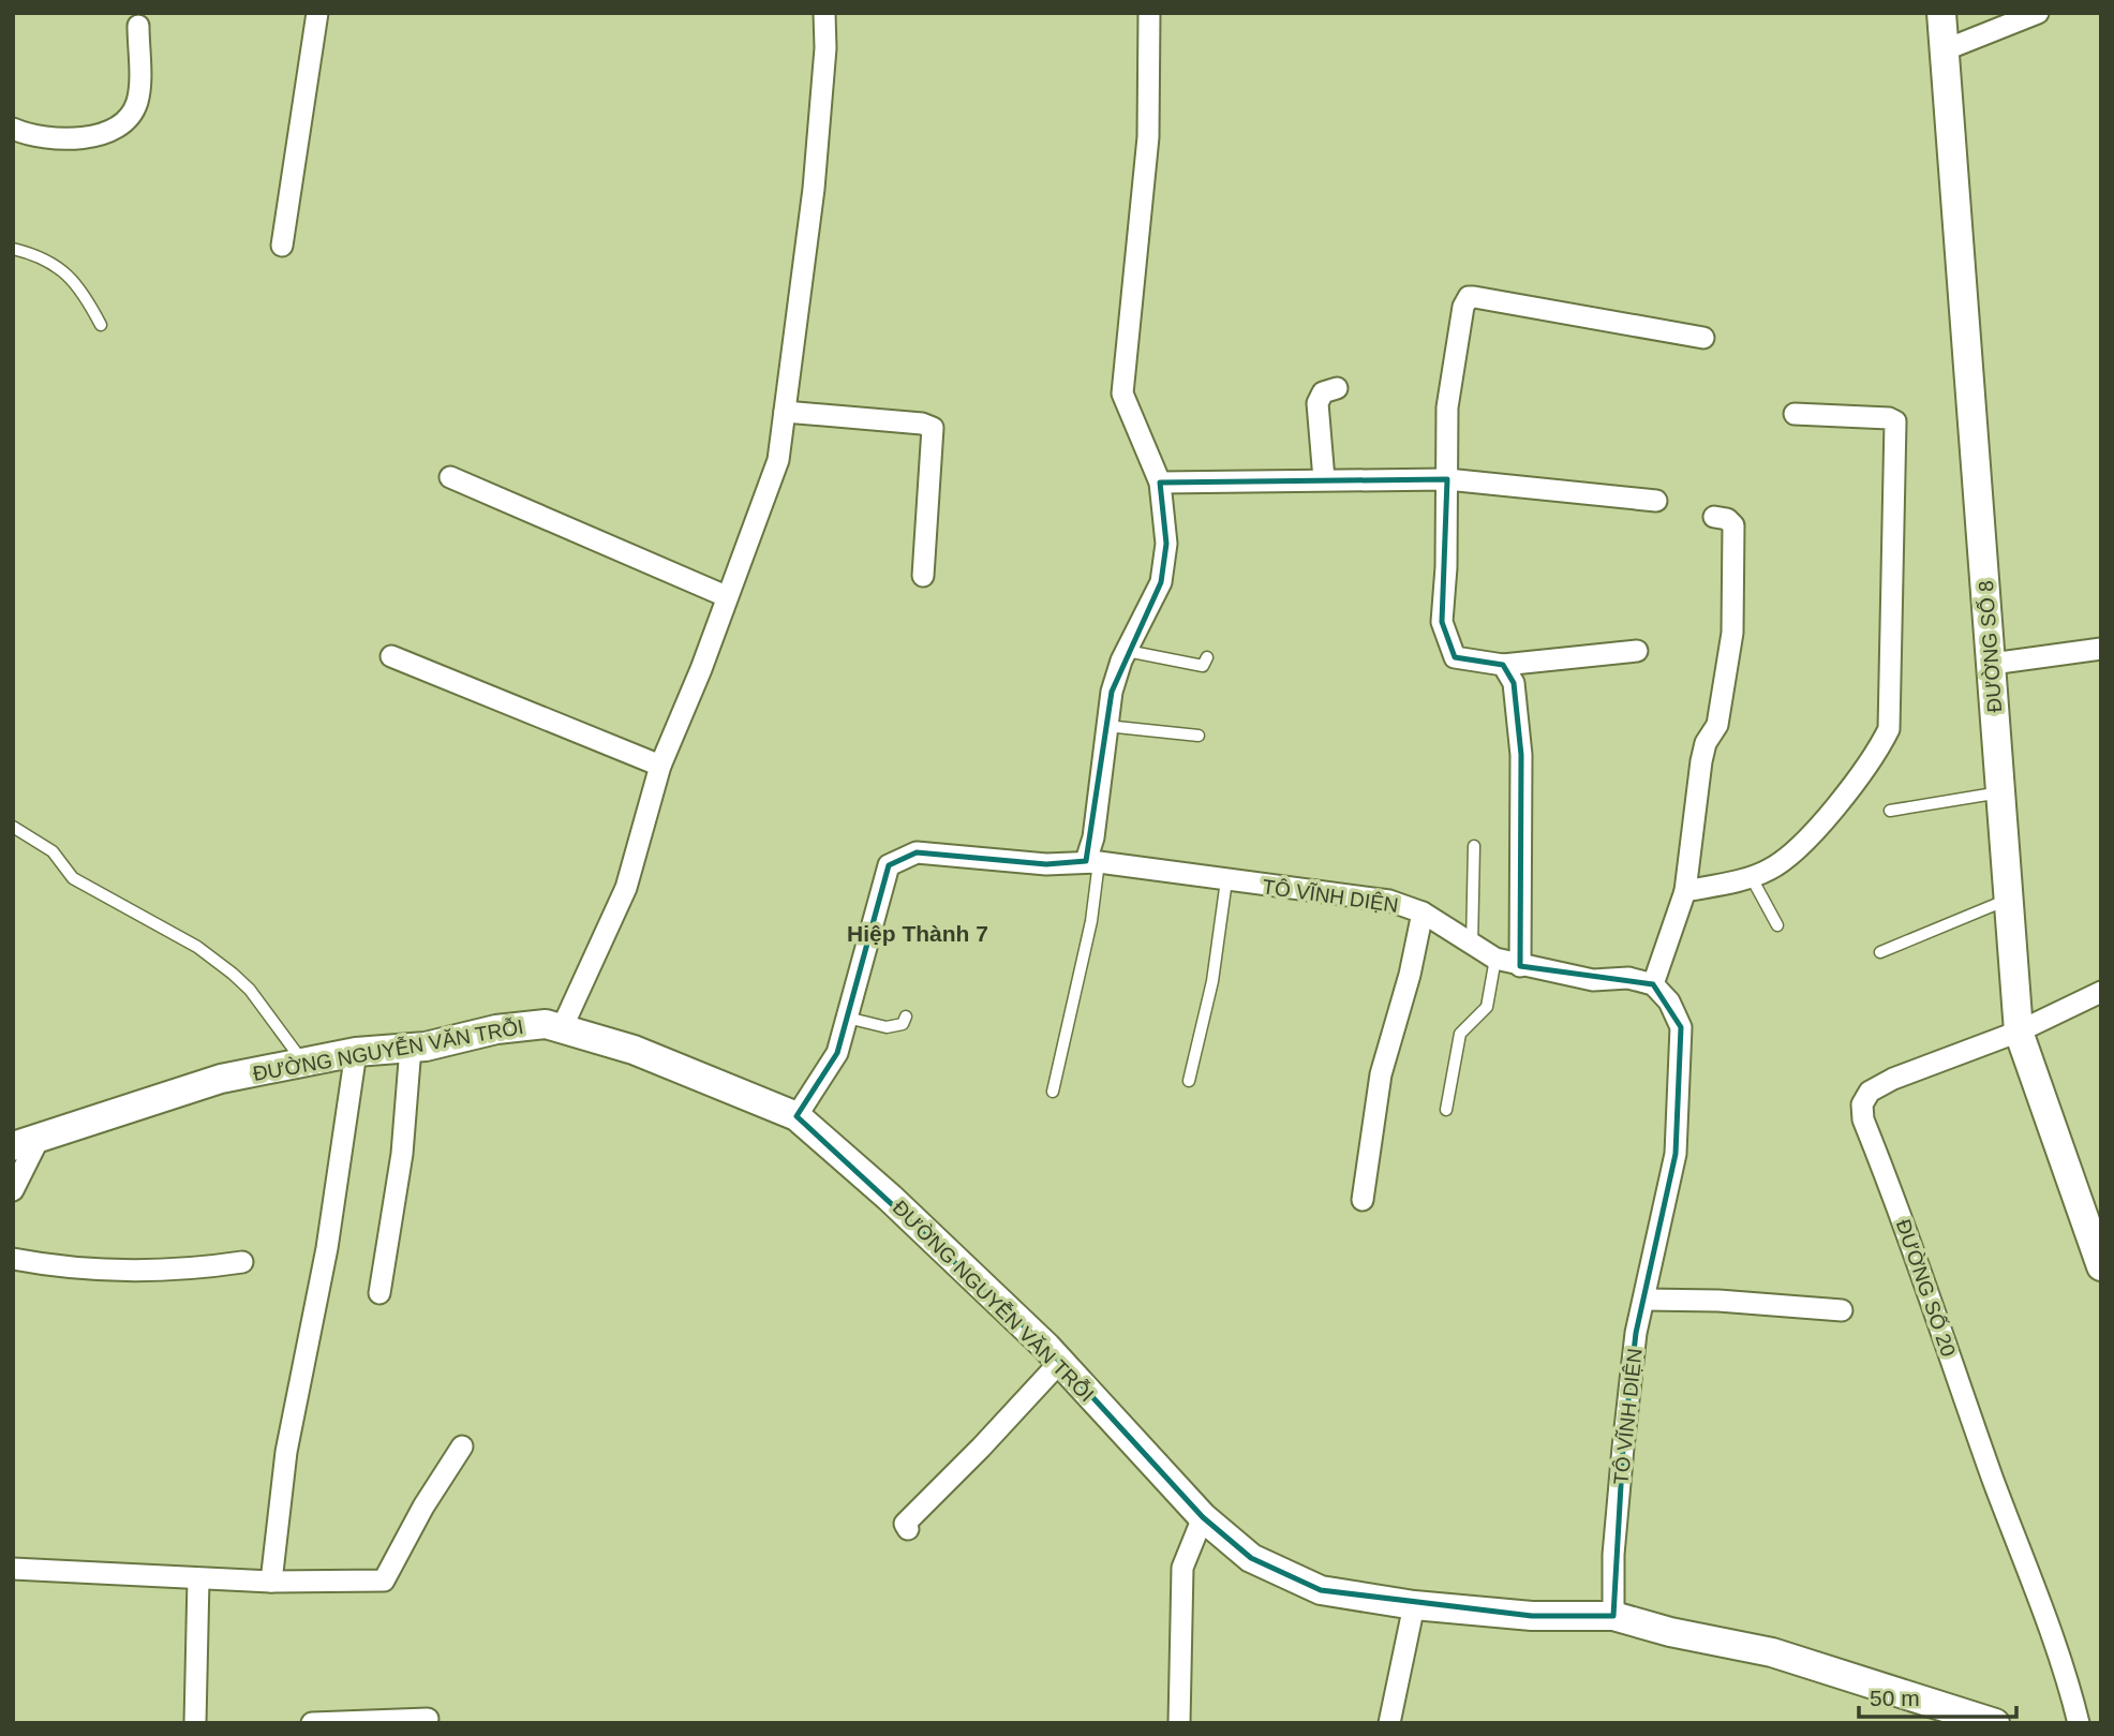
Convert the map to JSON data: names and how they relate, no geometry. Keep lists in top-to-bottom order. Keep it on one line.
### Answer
{"streets":{"street":["ĐƯỜNG SỐ 8","TÔ VĨNH DIỆN","ĐƯỜNG NGUYỄN VĂN TRỖI","ĐƯỜNG SỐ 20"]},"crossings":[["ĐƯỜNG SỐ 8","ĐƯỜNG SỐ 20"],["TÔ VĨNH DIỆN","ĐƯỜNG NGUYỄN VĂN TRỖI"]],"districts":["Hiệp Thành 7"],"scale_bar":"50 m"}
